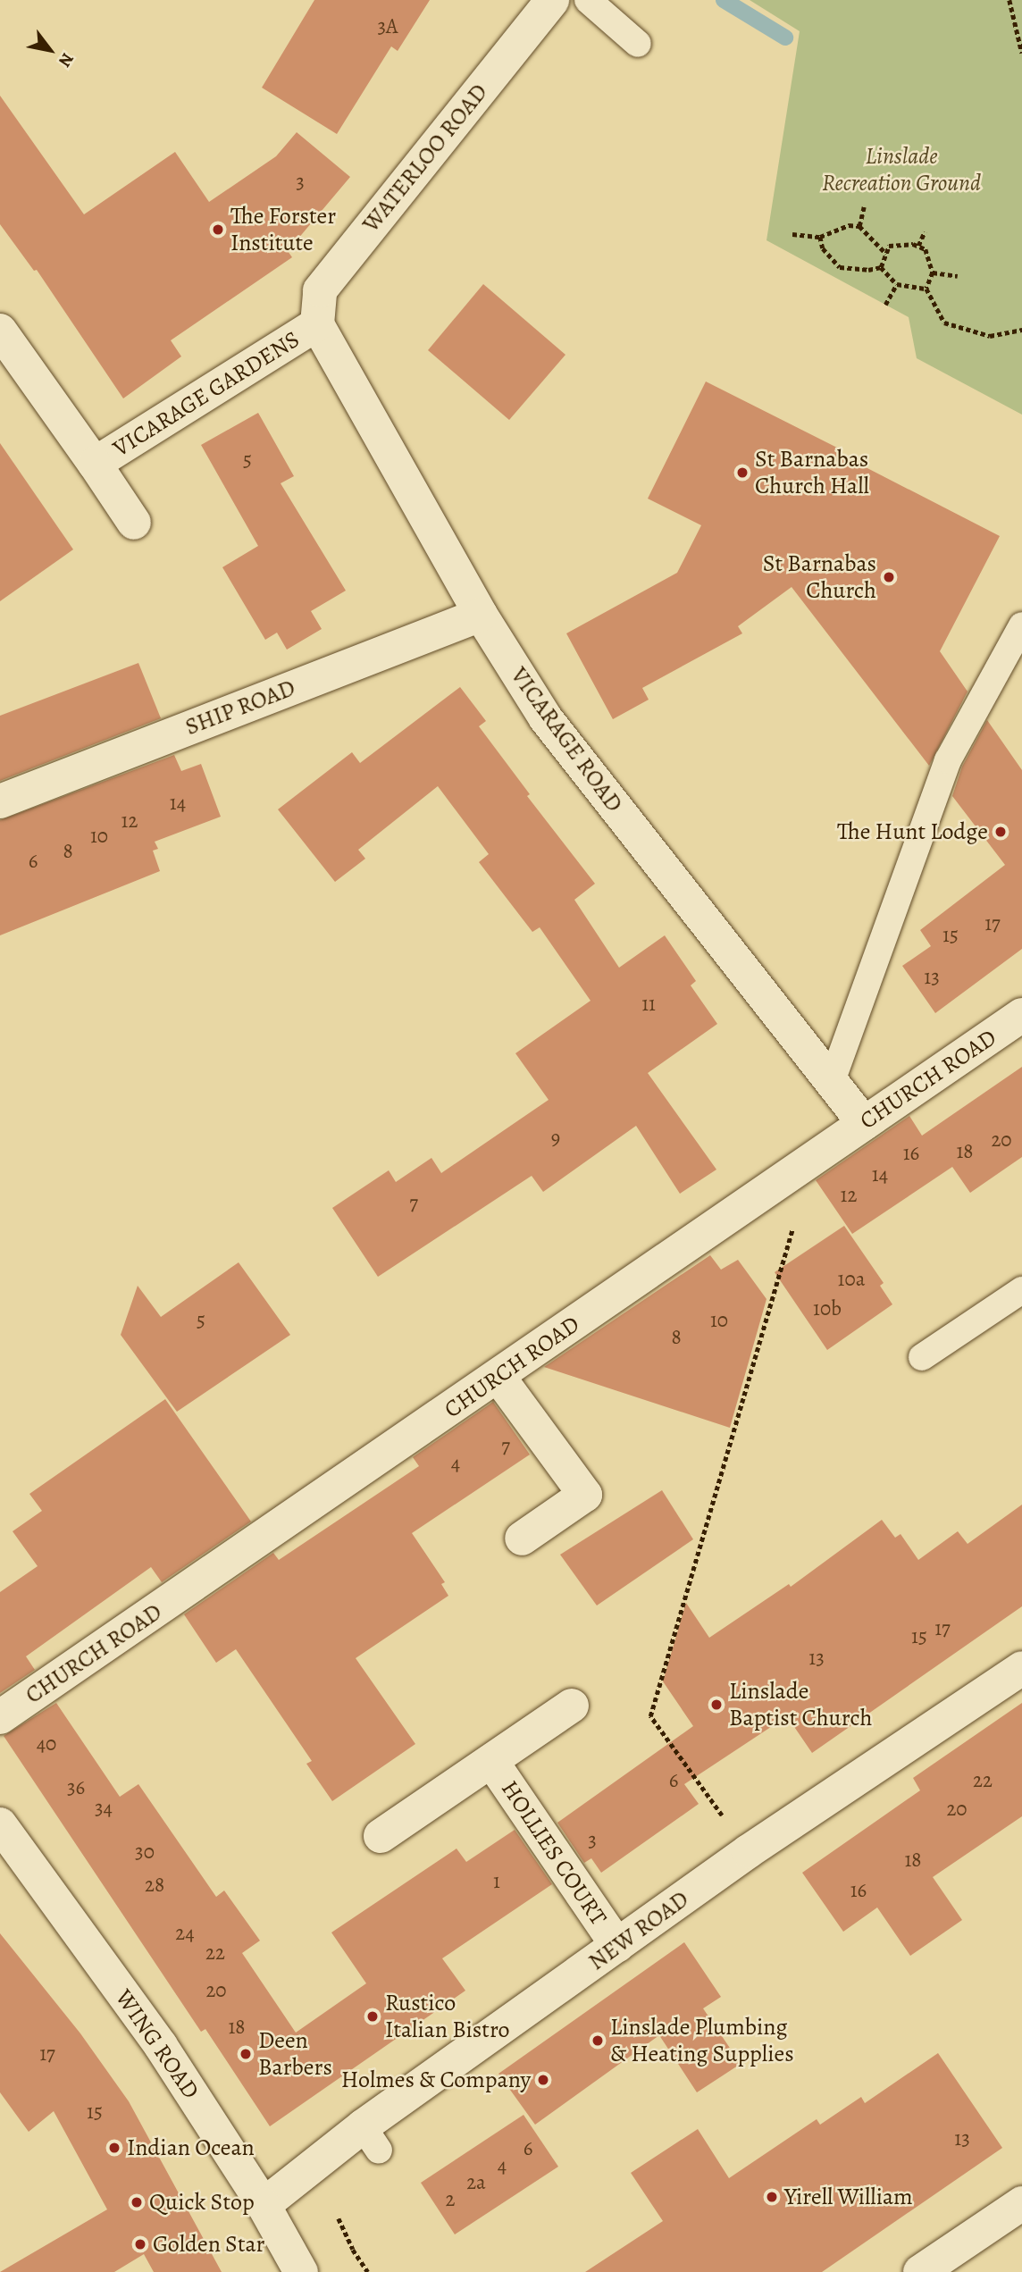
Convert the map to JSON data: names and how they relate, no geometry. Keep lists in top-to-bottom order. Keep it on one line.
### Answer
{"streets":{"street":["WATERLOO ROAD","VICARAGE GARDENS","SHIP ROAD","VICARAGE ROAD","CHURCH ROAD","HOLLIES COURT","NEW ROAD","WING ROAD"]},"crossings":[["WATERLOO ROAD","VICARAGE GARDENS"],["WATERLOO ROAD","VICARAGE ROAD"],["VICARAGE GARDENS","VICARAGE ROAD"],["SHIP ROAD","VICARAGE ROAD"],["VICARAGE ROAD","CHURCH ROAD"],["HOLLIES COURT","NEW ROAD"],["NEW ROAD","WING ROAD"]],"parks":["Linslade Recreation Ground"],"places":["The Forster Institute","St Barnabas Church Hall","St Barnabas Church","The Hunt Lodge","Linslade Baptist Church","Rustico Italian Bistro","Linslade Plumbing & Heating Supplies","Deen Barbers","Holmes & Company","Indian Ocean","Yirell William","Quick Stop","Golden Star"],"house_numbers":["3A","3","5","14","12","10","8","6","17","15","13","11","9","20","18","16","14","12","7","10a","10b","5","10","8","7","4","17","15","13","40","6","22","36","34","20","3","30","18","1","28","16","24","22","20","18","17","15","13","6","4","2a","2"],"north":"bottom right"}
